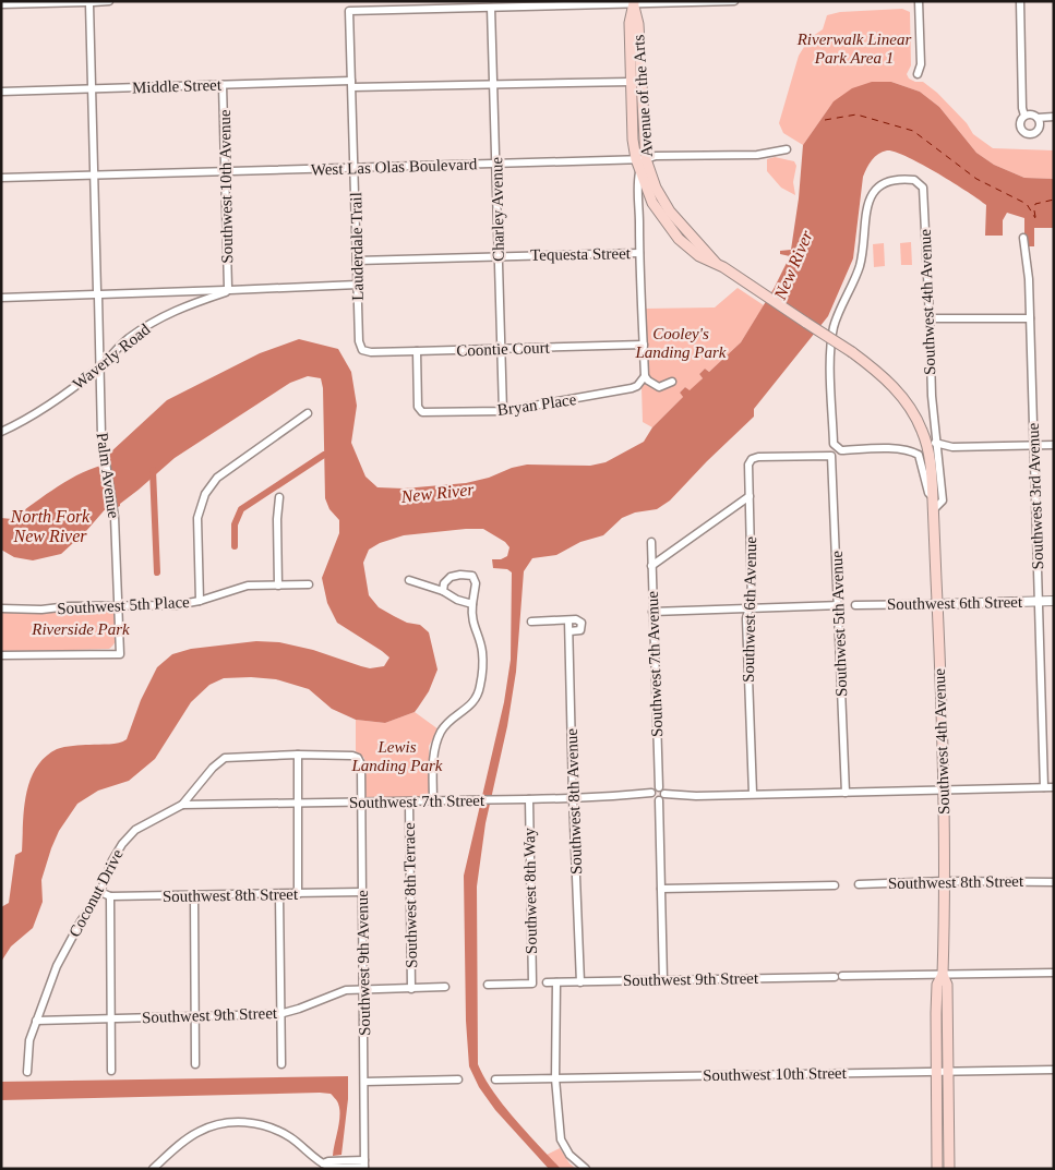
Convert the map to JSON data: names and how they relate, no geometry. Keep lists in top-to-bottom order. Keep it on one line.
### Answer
{"streets":{"main road":["Avenue of the Arts","Southwest 4th Avenue"],"street":["Middle Street","West Las Olas Boulevard","Southwest 10th Avenue","Charley Avenue","Lauderdale Trail","Tequesta Street","Coontie Court","Waverly Road","Bryan Place","Palm Avenue","Southwest 3rd Avenue","Southwest 6th Street","Southwest 5th Place","Southwest 6th Avenue","Southwest 5th Avenue","Southwest 7th Avenue","Southwest 7th Street","Southwest 8th Avenue","Southwest 8th Street","Southwest 8th Way","Coconut Drive","Southwest 8th Terrace","Southwest 9th Avenue","Southwest 9th Street","Southwest 10th Street"]},"crossings":[["Middle Street","Avenue of the Arts"],["Middle Street","Southwest 10th Avenue"],["Middle Street","Charley Avenue"],["Middle Street","Lauderdale Trail"],["Middle Street","Palm Avenue"],["Avenue of the Arts","West Las Olas Boulevard"],["Avenue of the Arts","Southwest 4th Avenue"],["West Las Olas Boulevard","Southwest 10th Avenue"],["West Las Olas Boulevard","Charley Avenue"],["West Las Olas Boulevard","Lauderdale Trail"],["West Las Olas Boulevard","Southwest 4th Avenue"],["West Las Olas Boulevard","Palm Avenue"],["Southwest 10th Avenue","Waverly Road"],["Charley Avenue","Lauderdale Trail"],["Charley Avenue","Tequesta Street"],["Charley Avenue","Coontie Court"],["Charley Avenue","Bryan Place"],["Lauderdale Trail","Tequesta Street"],["Lauderdale Trail","Coontie Court"],["Southwest 4th Avenue","Southwest 6th Street"],["Southwest 4th Avenue","Southwest 8th Street"],["Southwest 4th Avenue","Southwest 9th Street"],["Southwest 4th Avenue","Southwest 10th Street"],["Coontie Court","Bryan Place"],["Waverly Road","Palm Avenue"],["Palm Avenue","Southwest 5th Place"],["Southwest 3rd Avenue","Southwest 6th Street"],["Southwest 6th Avenue","Southwest 5th Avenue"],["Southwest 7th Avenue","Southwest 7th Street"],["Southwest 7th Street","Southwest 8th Avenue"],["Southwest 7th Street","Southwest 8th Way"],["Southwest 7th Street","Coconut Drive"],["Southwest 7th Street","Southwest 8th Terrace"],["Southwest 7th Street","Southwest 9th Avenue"],["Southwest 8th Avenue","Southwest 9th Street"],["Southwest 8th Street","Coconut Drive"],["Southwest 8th Street","Southwest 9th Avenue"],["Coconut Drive","Southwest 9th Avenue"],["Coconut Drive","Southwest 9th Street"],["Southwest 8th Terrace","Southwest 9th Street"],["Southwest 9th Avenue","Southwest 9th Street"]],"water":["New River","North Fork New River"],"parks":["Riverwalk Linear Park Area 1","Cooley's Landing Park","Riverside Park","Lewis Landing Park"]}
